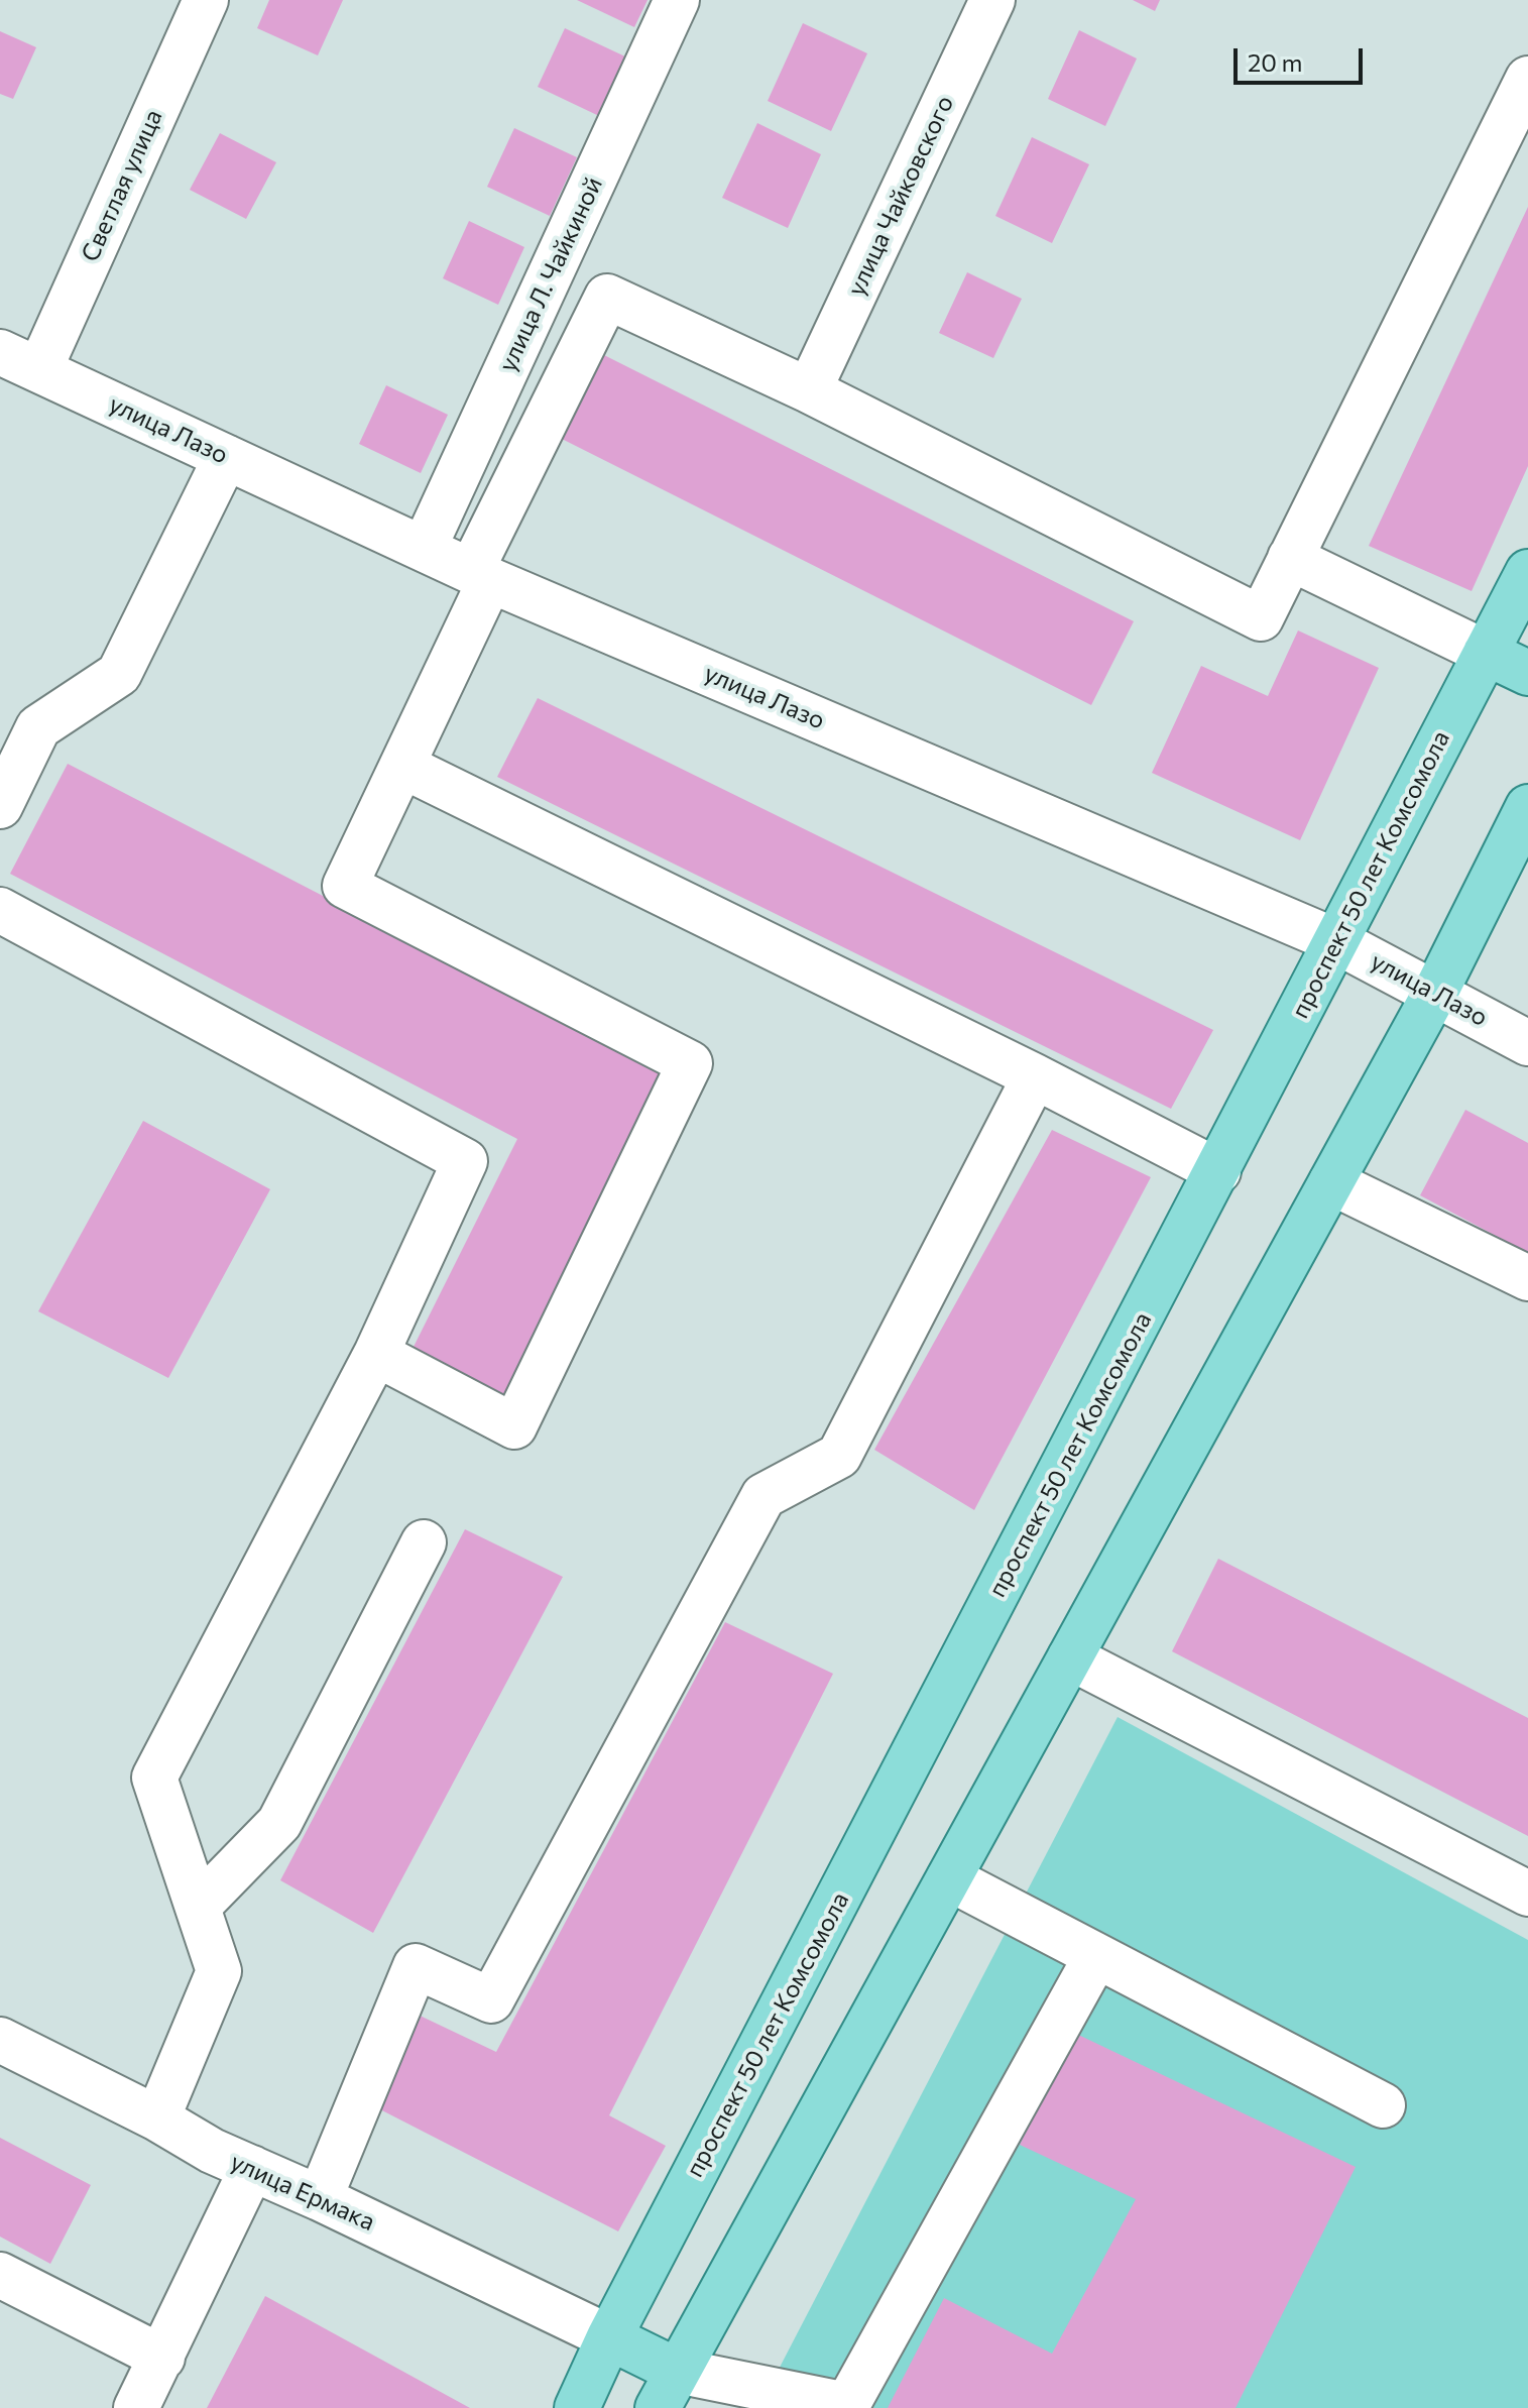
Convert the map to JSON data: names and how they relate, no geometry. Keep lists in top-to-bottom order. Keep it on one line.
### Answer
{"streets":{"main road":["проспект 50 лет Комсомола"],"street":["Светлая улица","улица Чайковского","улица Л. Чайкиной","улица Лазо","улица Ермака"]},"crossings":[["Светлая улица","улица Лазо"],["улица Л. Чайкиной","улица Лазо"],["улица Лазо","проспект 50 лет Комсомола"],["проспект 50 лет Комсомола","улица Ермака"]],"scale_bar":"20 m"}
